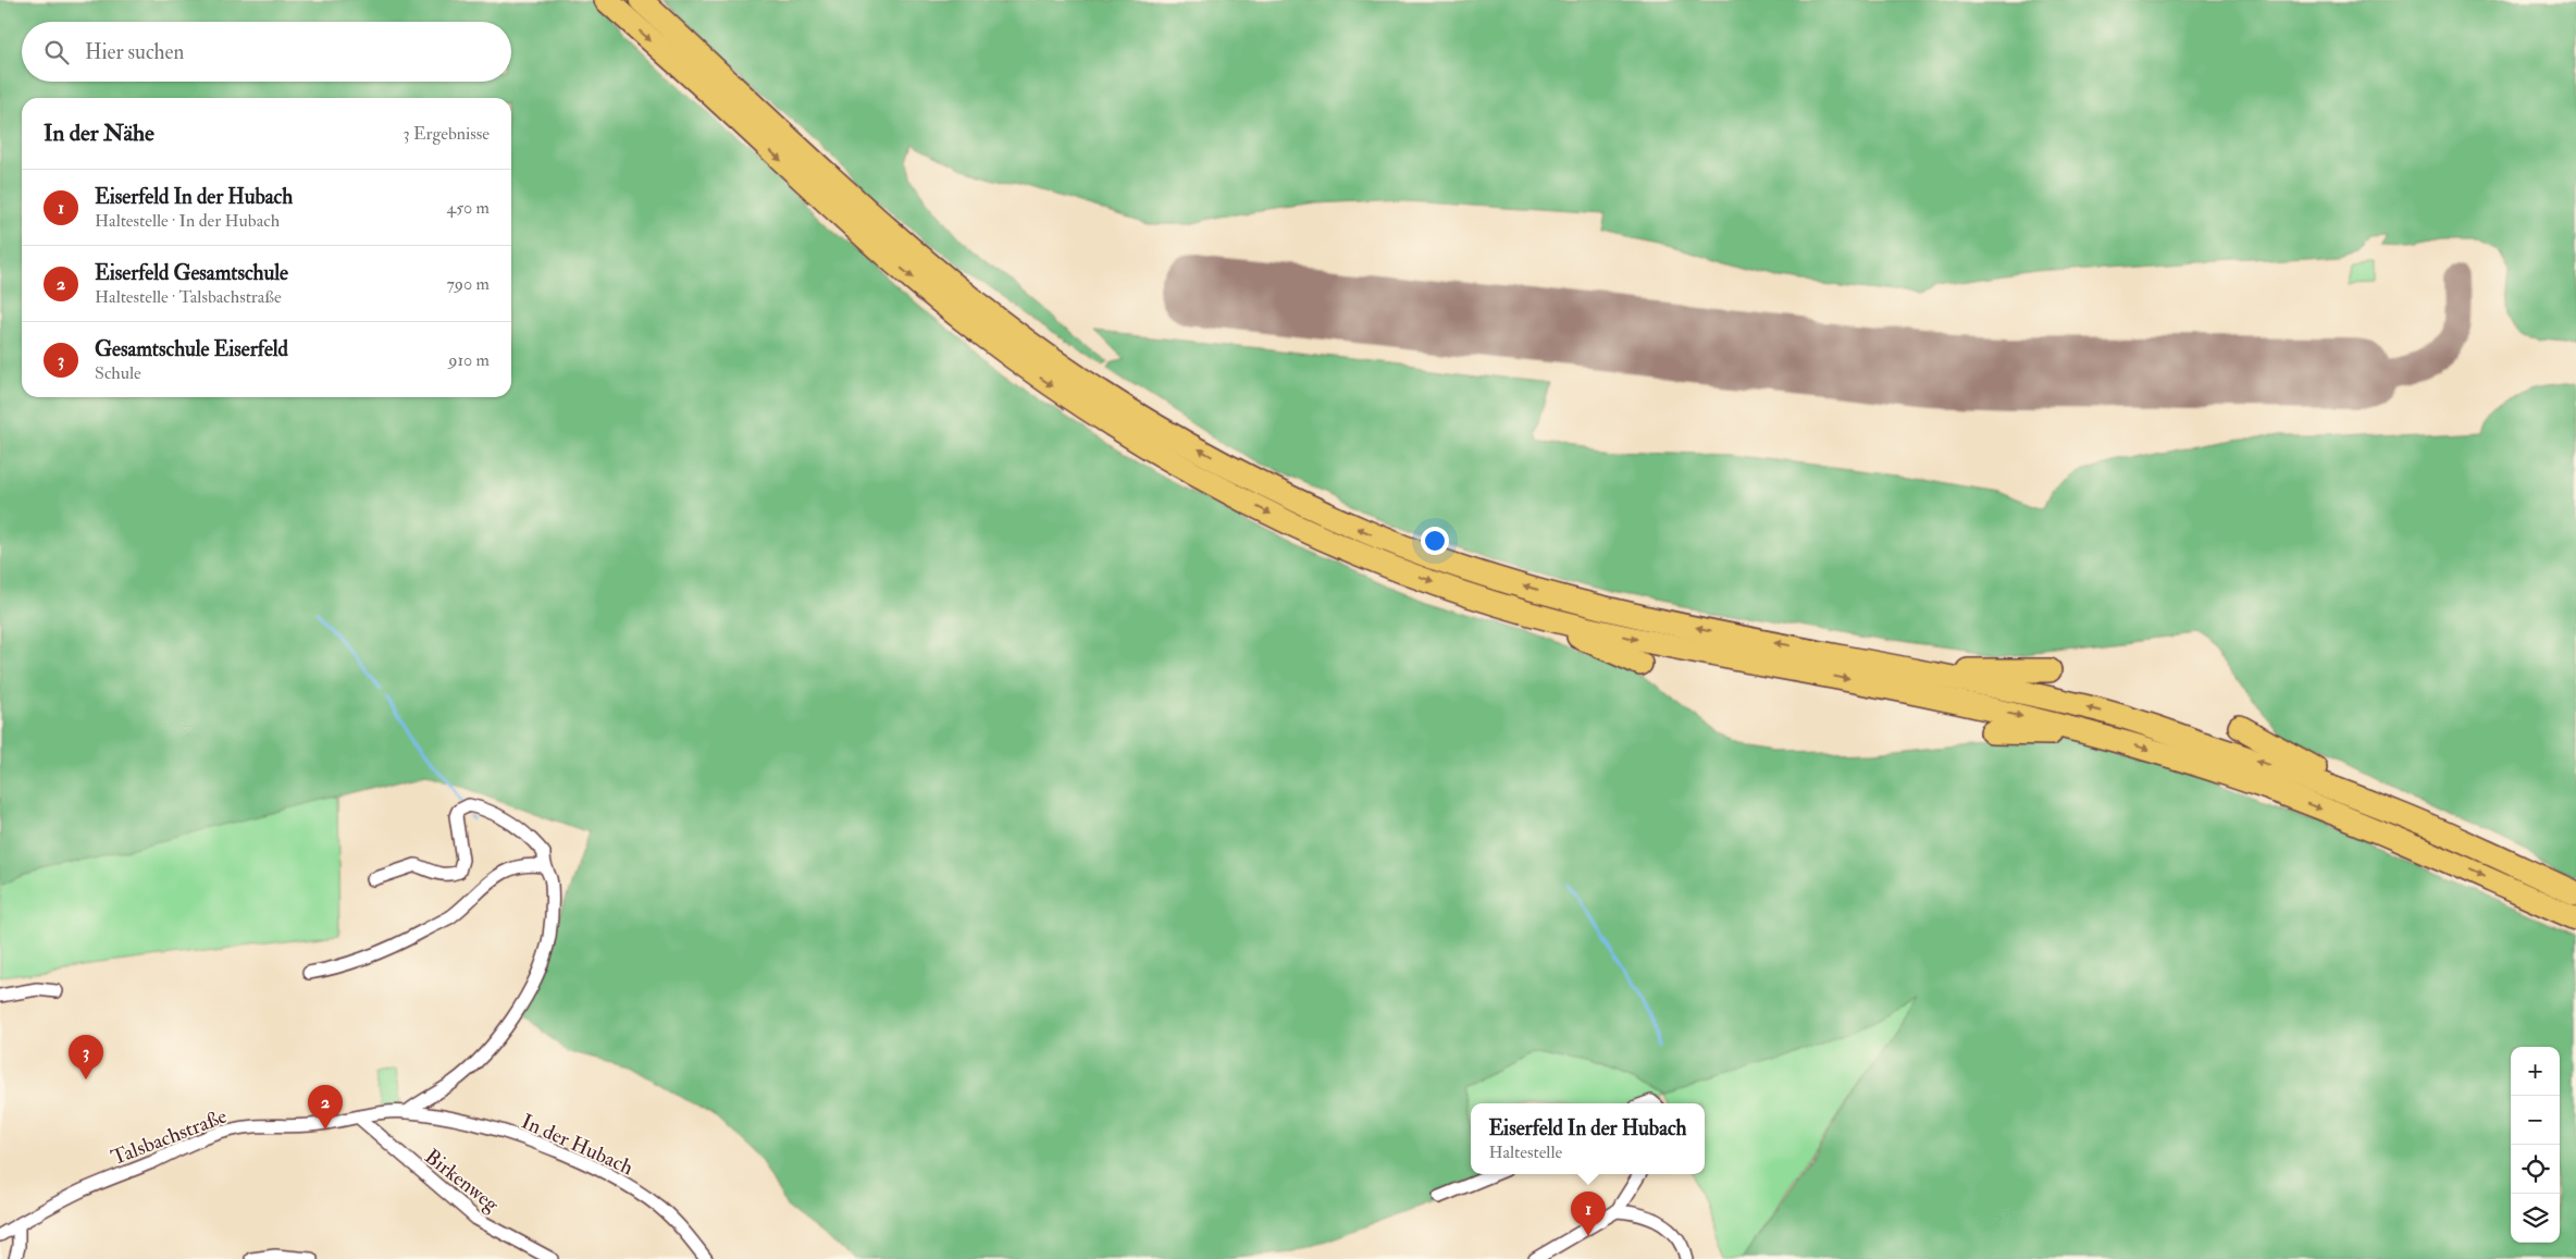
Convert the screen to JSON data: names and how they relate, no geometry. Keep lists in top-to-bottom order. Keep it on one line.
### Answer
{"streets":{"street":["Talsbachstraße","In der Hubach","Birkenweg"]},"crossings":[["Talsbachstraße","In der Hubach"],["Talsbachstraße","Birkenweg"]],"page":{"search":"Hier suchen","heading":["In der Nähe","3 Ergebnisse"],"list":[{"mark":"1","name":"Eiserfeld In der Hubach","note":"Haltestelle · In der Hubach","value":"450 m"},{"mark":"2","name":"Eiserfeld Gesamtschule","note":"Haltestelle · Talsbachstraße","value":"790 m"},{"mark":"3","name":"Gesamtschule Eiserfeld","note":"Schule","value":"910 m"}],"pins":["3","2","1"],"map_buttons":["+","−"],"popup":["Eiserfeld In der Hubach","Haltestelle"]}}
